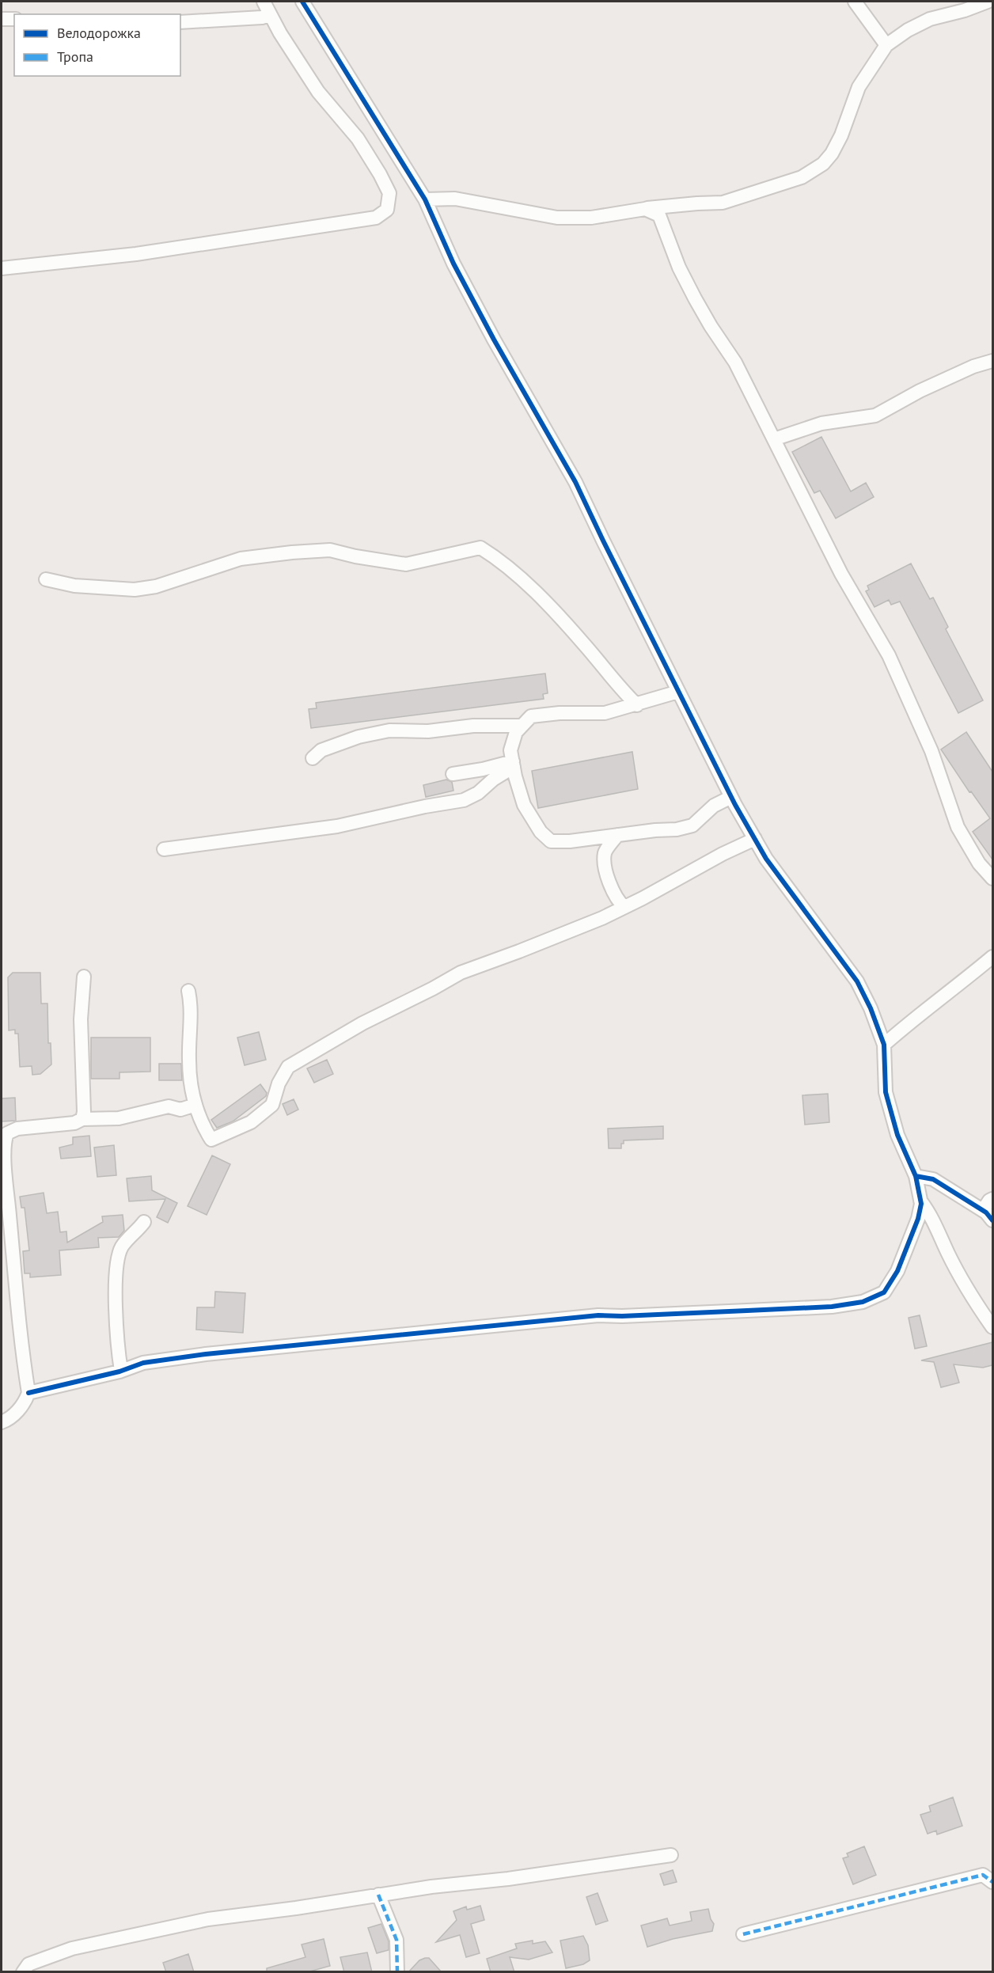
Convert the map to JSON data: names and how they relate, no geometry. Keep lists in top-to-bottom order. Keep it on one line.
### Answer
{"legend":["Велодорожка","Тропа"]}
